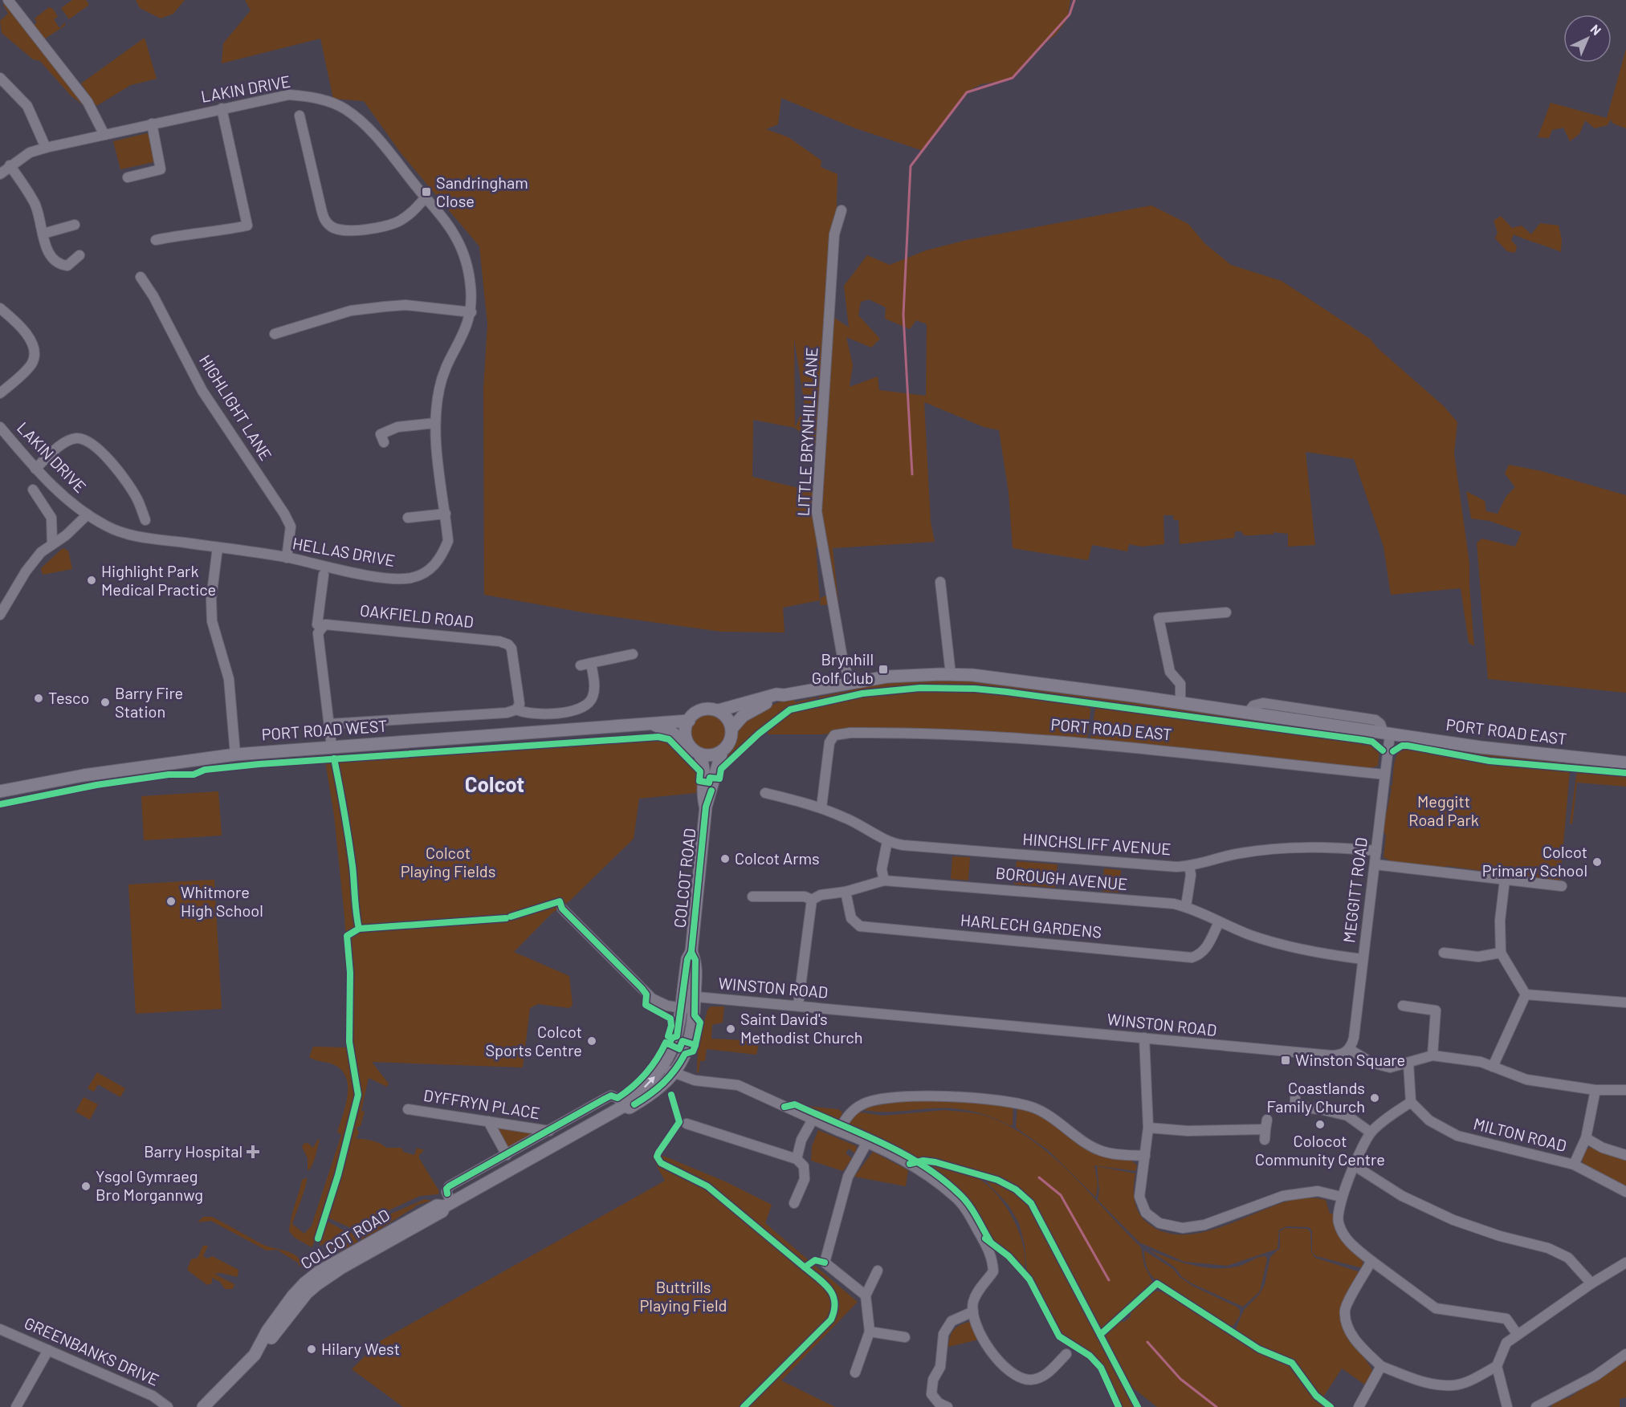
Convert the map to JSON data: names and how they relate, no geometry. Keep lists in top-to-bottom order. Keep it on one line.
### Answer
{"streets":{"main road":["PORT ROAD EAST","PORT ROAD WEST","COLCOT ROAD"],"street":["LAKIN DRIVE","HIGHLIGHT LANE","LITTLE BRYNHILL LANE","HELLAS DRIVE","OAKFIELD ROAD","HINCHSLIFF AVENUE","BOROUGH AVENUE","MEGGITT ROAD","HARLECH GARDENS","WINSTON ROAD","DYFFRYN PLACE","MILTON ROAD","GREENBANKS DRIVE"]},"crossings":[["LAKIN DRIVE","HELLAS DRIVE"],["HIGHLIGHT LANE","HELLAS DRIVE"],["LITTLE BRYNHILL LANE","PORT ROAD EAST"],["PORT ROAD EAST","PORT ROAD WEST"],["PORT ROAD EAST","HINCHSLIFF AVENUE"],["PORT ROAD EAST","COLCOT ROAD"],["PORT ROAD EAST","MEGGITT ROAD"],["PORT ROAD WEST","COLCOT ROAD"],["HINCHSLIFF AVENUE","MEGGITT ROAD"],["COLCOT ROAD","WINSTON ROAD"],["COLCOT ROAD","DYFFRYN PLACE"],["BOROUGH AVENUE","MEGGITT ROAD"],["BOROUGH AVENUE","HARLECH GARDENS"],["MEGGITT ROAD","WINSTON ROAD"]],"districts":["Colcot"],"parks":["Meggitt Road Park","Colcot Playing Fields","Buttrills Playing Field"],"places":{"transit":["Sandringham Close","Brynhill Golf Club","Winston Square"],"other":["Highlight Park Medical Practice","Tesco","Barry Fire Station","Colcot Arms","Colcot Primary School","Whitmore High School","Saint David's Methodist Church","Colcot Sports Centre","Coastlands Family Church","Colocot Community Centre","Ysgol Gymraeg Bro Morgannwg","Hilary West"],"health":["Barry Hospital"]},"north":"top right"}
